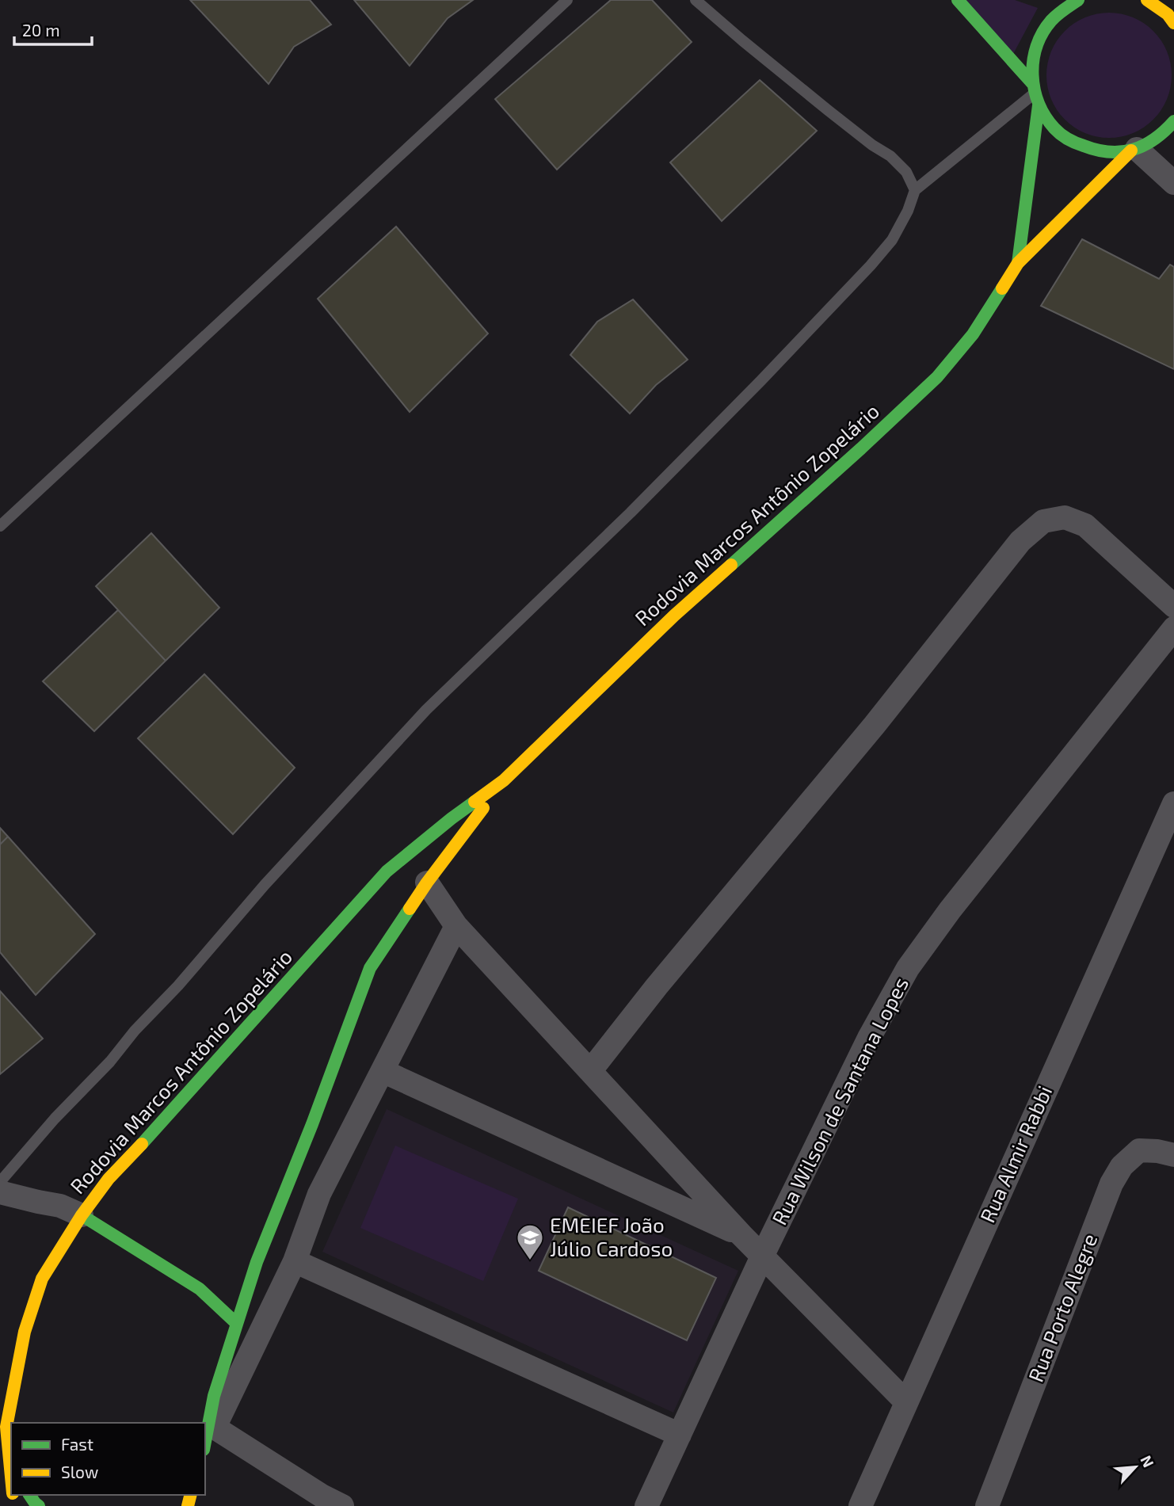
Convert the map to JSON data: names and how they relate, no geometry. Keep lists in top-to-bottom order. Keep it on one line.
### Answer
{"streets":{"main road":["Rodovia Marcos Antônio Zopelário"],"street":["Rua Wilson de Santana Lopes","Rua Almir Rabbi","Rua Porto Alegre"]},"places":{"school or university":["EMEIEF João Júlio Cardoso"]},"legend":["Fast","Slow"],"scale_bar":"20 m","north":"top right"}
